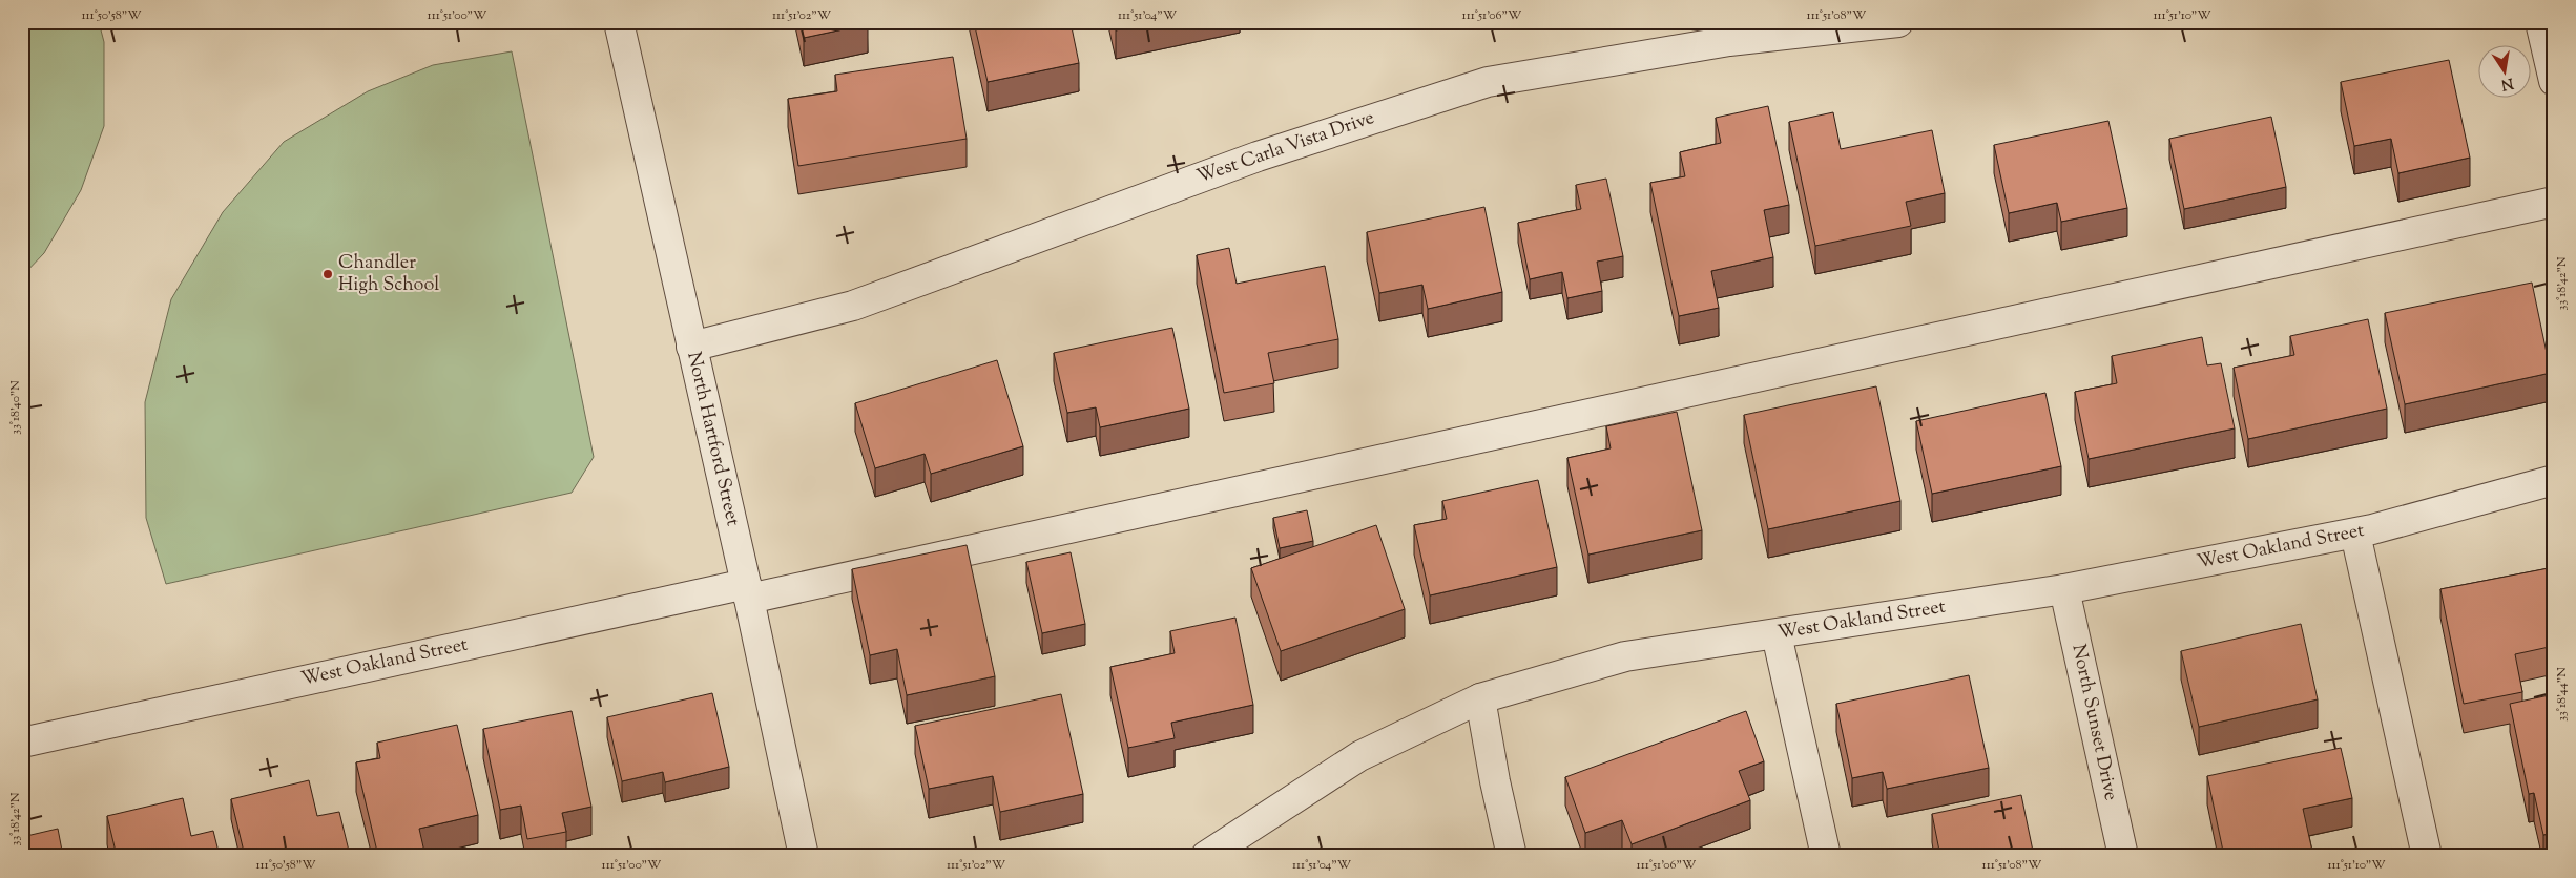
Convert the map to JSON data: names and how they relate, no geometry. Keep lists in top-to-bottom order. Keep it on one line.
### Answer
{"streets":{"street":["West Carla Vista Drive","North Hartford Street","West Oakland Street","North Sunset Drive"]},"crossings":[["West Carla Vista Drive","North Hartford Street"],["North Hartford Street","West Oakland Street"],["West Oakland Street","North Sunset Drive"]],"places":["Chandler High School"],"north":"bottom","coordinates":["111°50'58\"W","111°51'00\"W","111°51'02\"W","111°51'04\"W","111°51'06\"W","111°51'08\"W","111°51'10\"W","33°18'42\"N","33°18'40\"N","33°18'44\"N"]}
